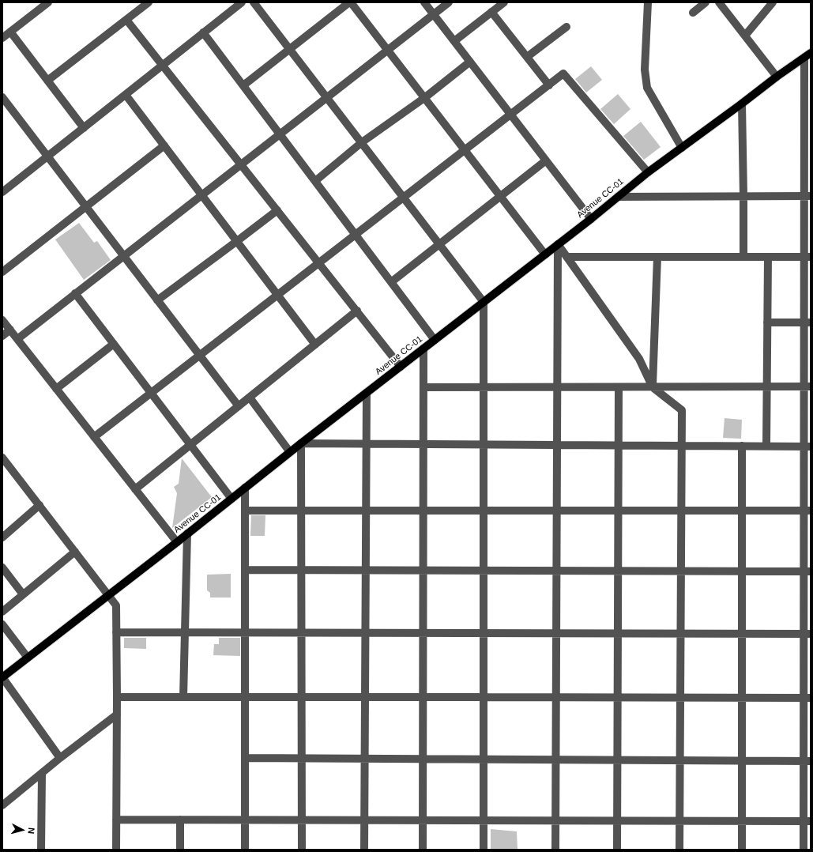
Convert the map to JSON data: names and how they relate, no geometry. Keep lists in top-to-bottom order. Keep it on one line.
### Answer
{"streets":{"main road":["Avenue CC-01"]},"north":"right"}
